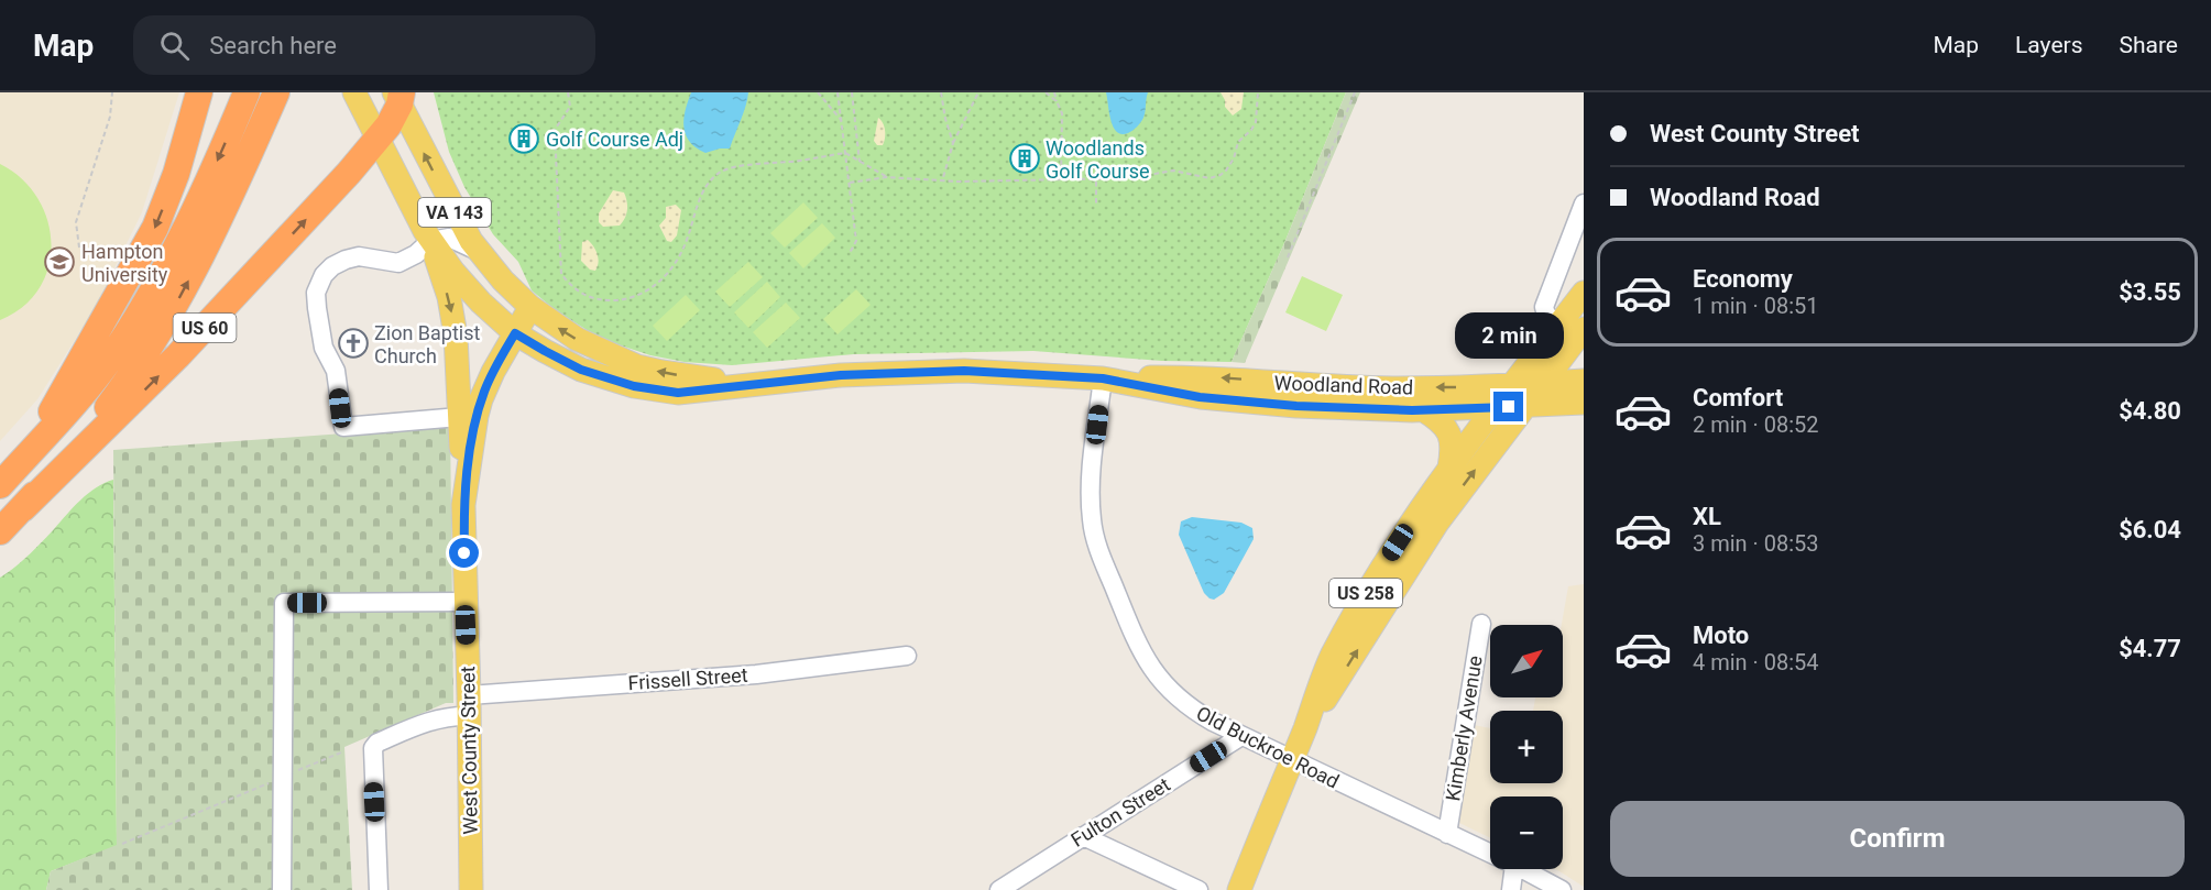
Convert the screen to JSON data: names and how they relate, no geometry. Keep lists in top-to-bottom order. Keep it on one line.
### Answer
{"streets":{"highway":["US 60"],"main road":["VA 143","Woodland Road","US 258","West County Street"],"street":["Frissell Street","Kimberly Avenue","Old Buckroe Road","Fulton Street"]},"crossings":[["VA 143","US 60"],["VA 143","Woodland Road"],["VA 143","West County Street"],["Woodland Road","US 258"],["Woodland Road","Old Buckroe Road"],["US 258","Old Buckroe Road"],["Frissell Street","West County Street"],["Kimberly Avenue","Old Buckroe Road"],["Old Buckroe Road","Fulton Street"]],"places":{"building":["Golf Course Adj","Woodlands Golf Course"],"school or university":["Hampton University"],"church":["Zion Baptist Church"]},"north":"top right","page":{"header":"Map","search":"Search here","nav":["Map","Layers","Share"],"banner":["West County Street","Woodland Road"],"list":[{"name":"Economy","note":"1 min · 08:51","value":"$3.55"},{"name":"Comfort","note":"2 min · 08:52","value":"$4.80"},{"name":"XL","note":"3 min · 08:53","value":"$6.04"},{"name":"Moto","note":"4 min · 08:54","value":"$4.77"}],"bubble":"2 min","map_buttons":["+","−"],"buttons":"Confirm"}}
